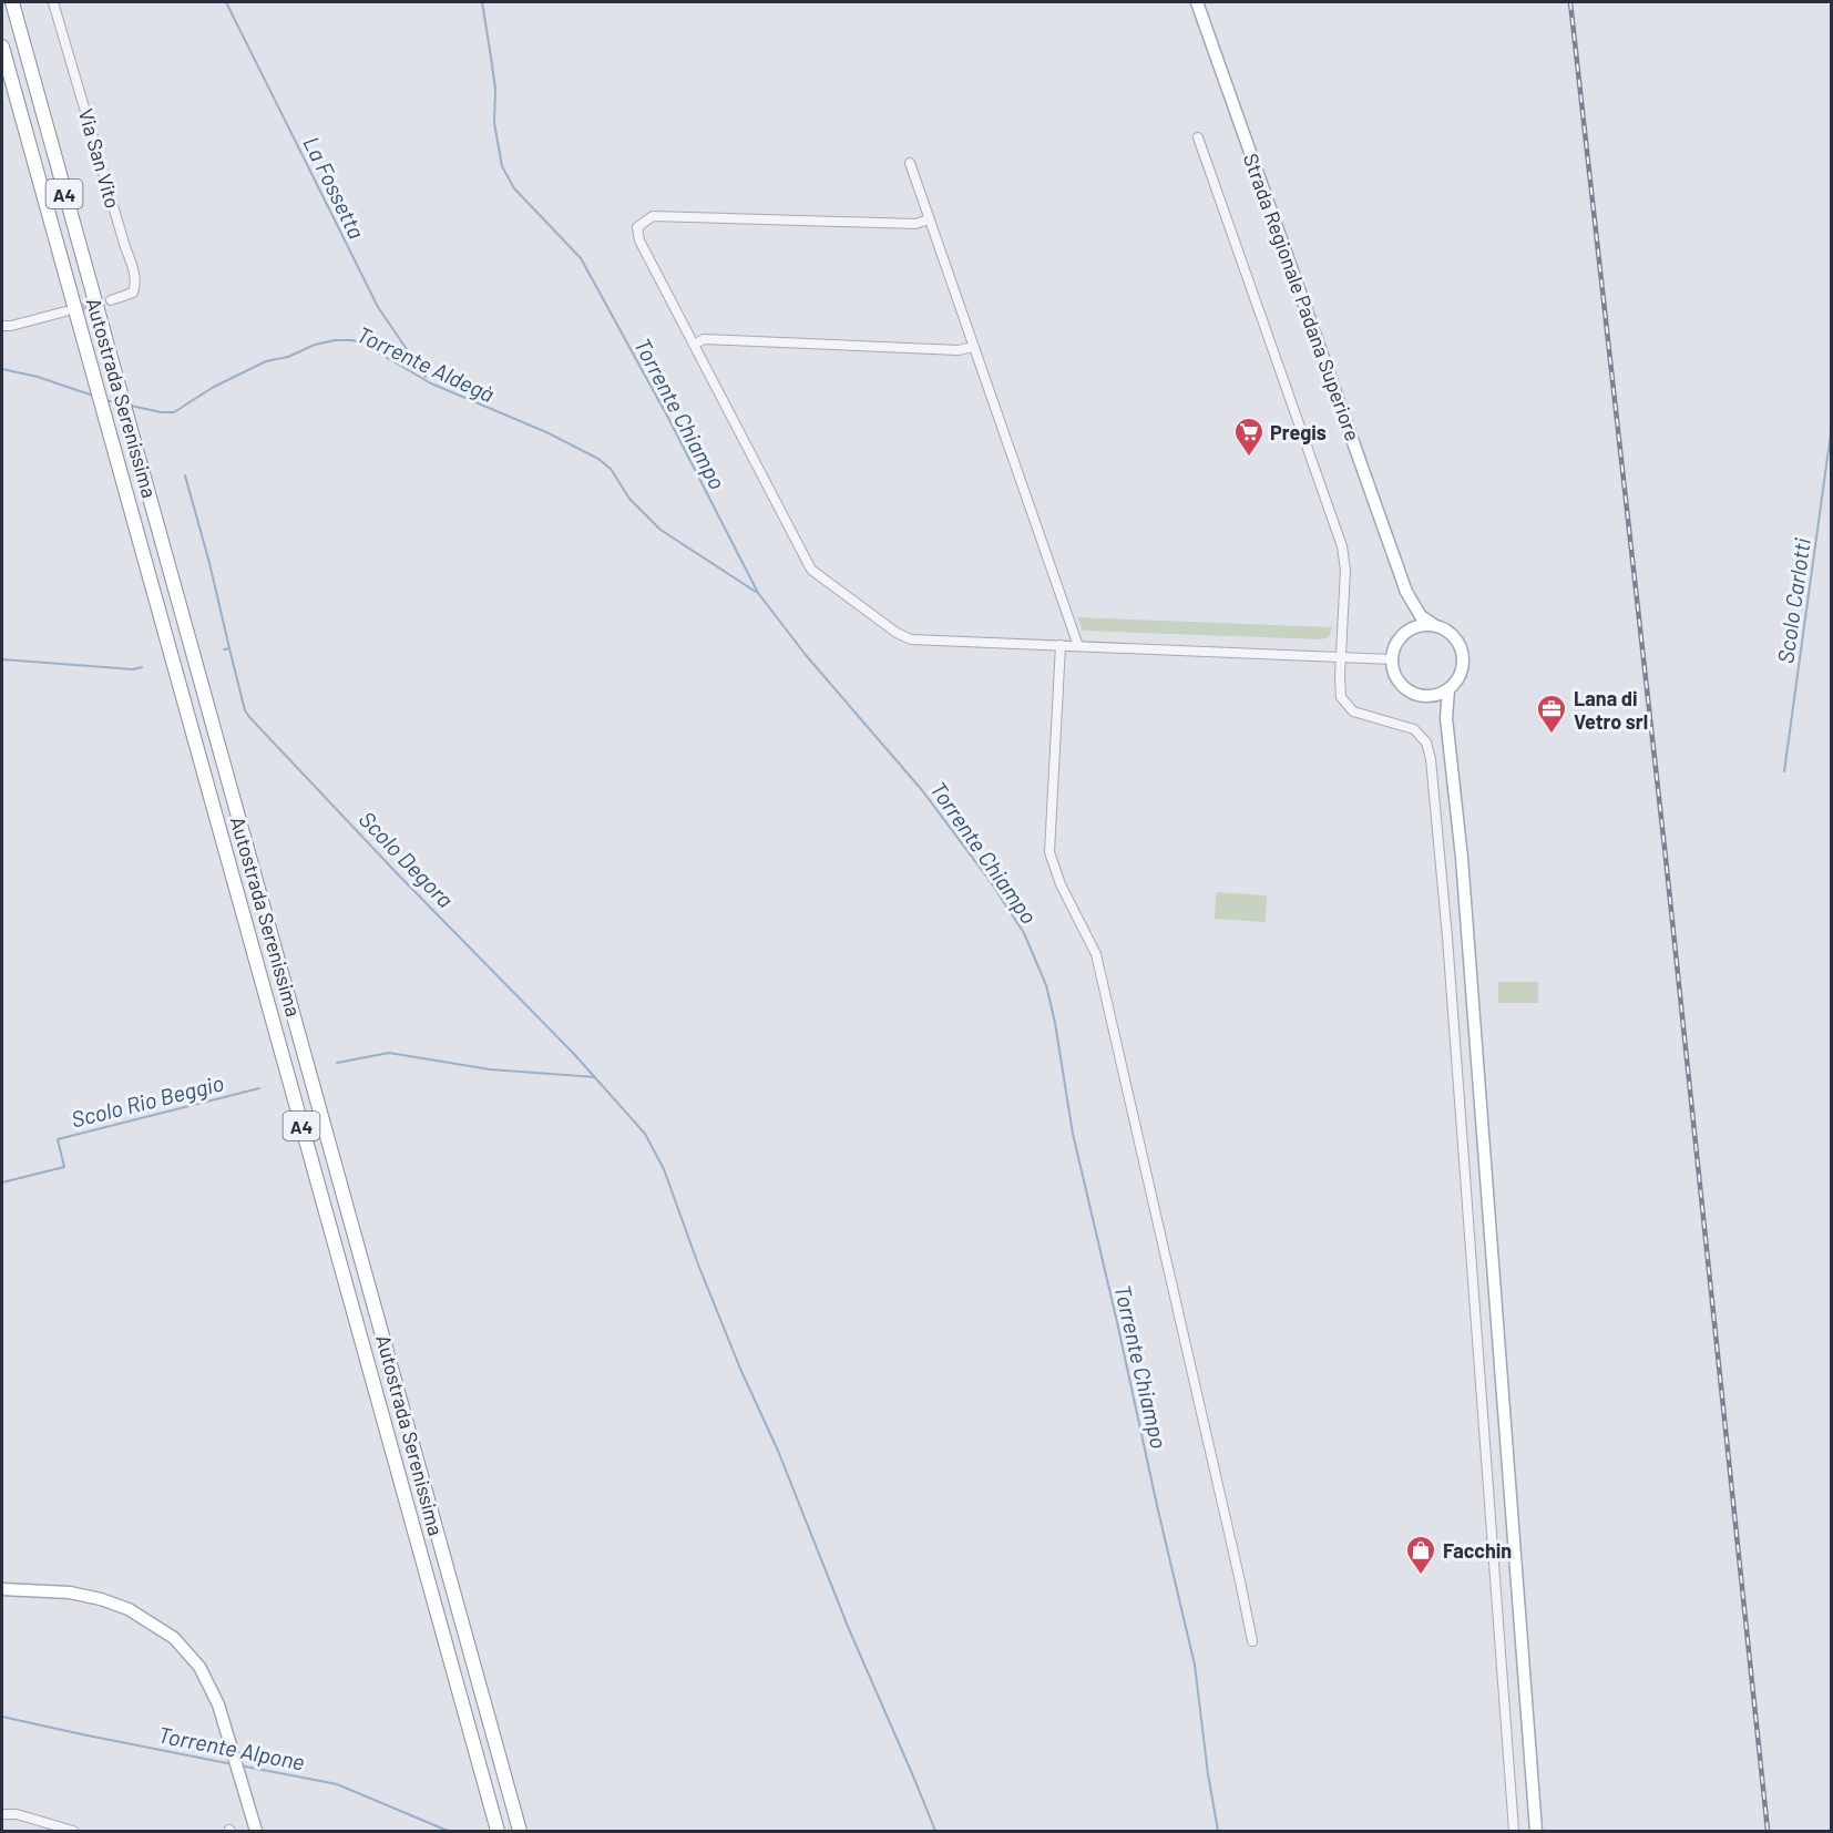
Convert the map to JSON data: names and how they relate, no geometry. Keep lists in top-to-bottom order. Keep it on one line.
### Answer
{"streets":{"highway":["A4","Autostrada Serenissima"],"main road":["Strada Regionale Padana Superiore"],"street":["Via San Vito"]},"water":["La Fossetta","Torrente Aldegà","Torrente Chiampo","Scolo Carlotti","Scolo Degora","Scolo Rio Beggio","Torrente Alpone"],"places":{"supermarket":["Pregis"],"office":["Lana di Vetro srl"],"shop":["Facchin"]}}
